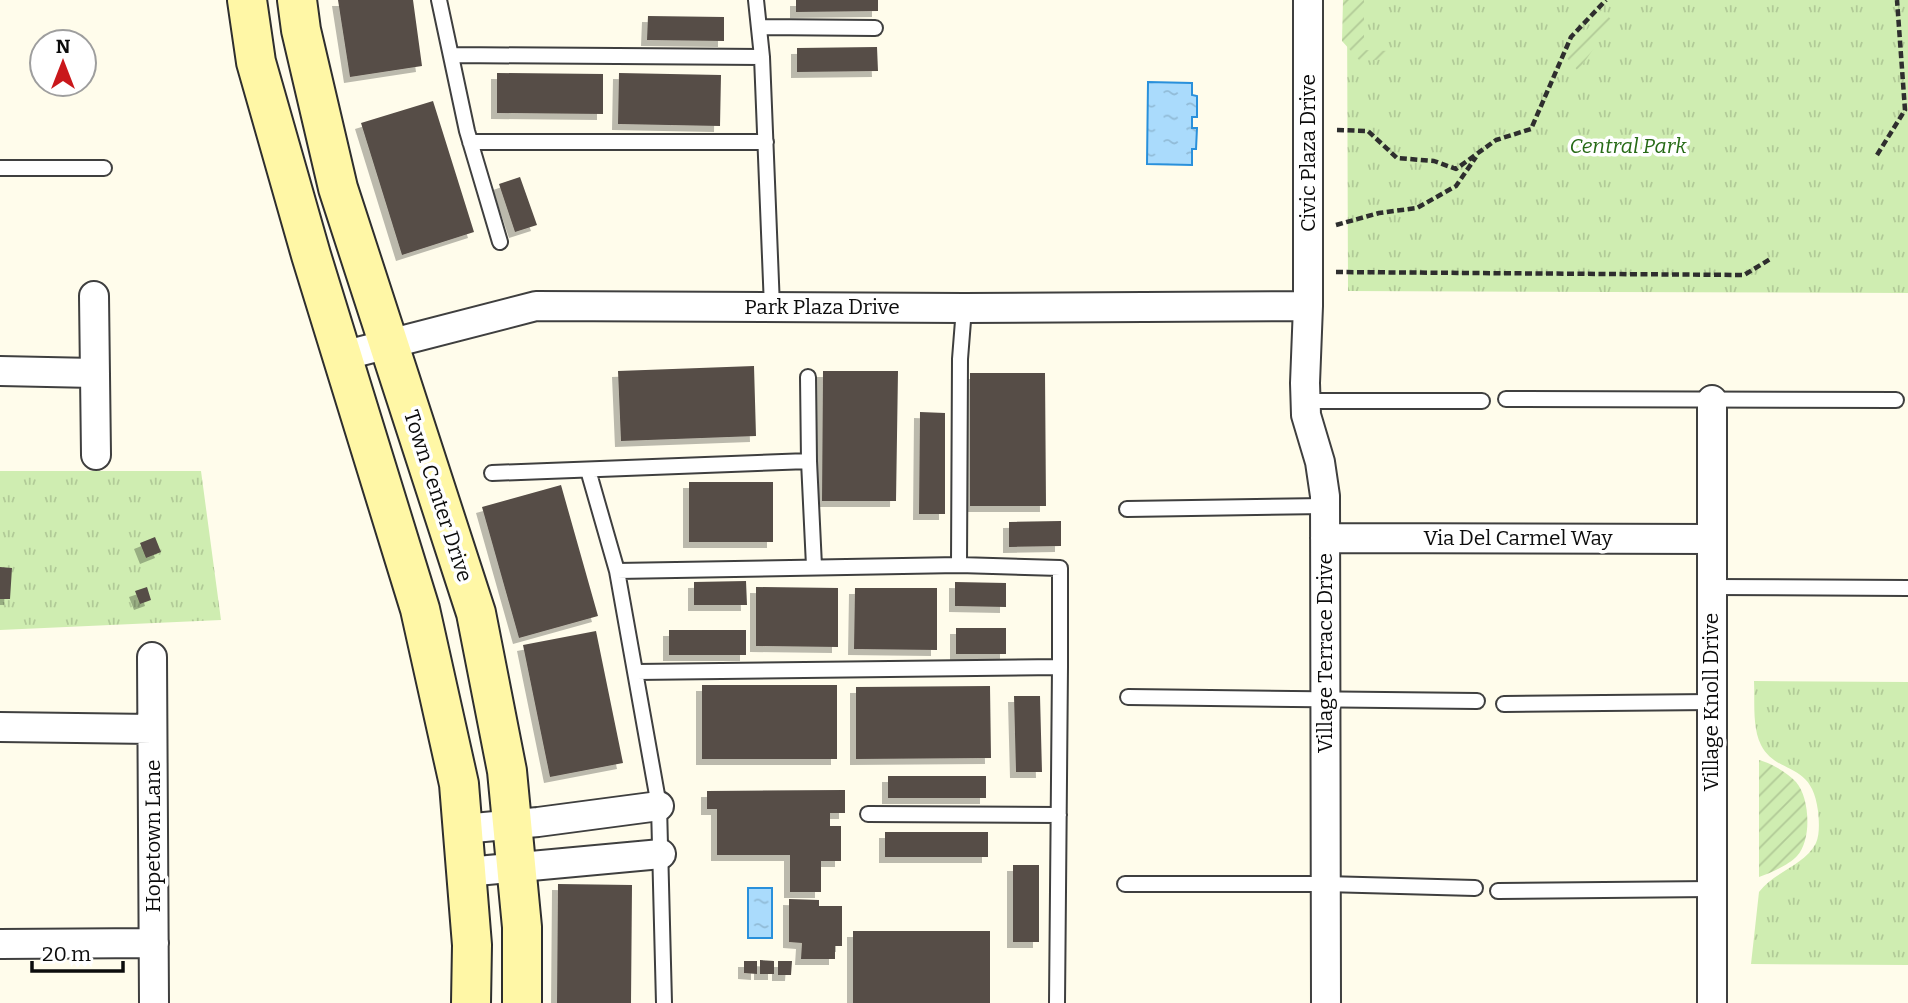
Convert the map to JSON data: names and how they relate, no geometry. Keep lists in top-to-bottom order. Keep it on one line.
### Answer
{"streets":{"street":["Civic Plaza Drive","Park Plaza Drive","Town Center Drive","Via Del Carmel Way","Village Terrace Drive","Village Knoll Drive","Hopetown Lane"]},"crossings":[["Civic Plaza Drive","Park Plaza Drive"],["Civic Plaza Drive","Village Terrace Drive"],["Park Plaza Drive","Town Center Drive"],["Park Plaza Drive","Village Terrace Drive"],["Via Del Carmel Way","Village Terrace Drive"],["Via Del Carmel Way","Village Knoll Drive"]],"parks":["Central Park"],"scale_bar":"20 m","north":"top"}
